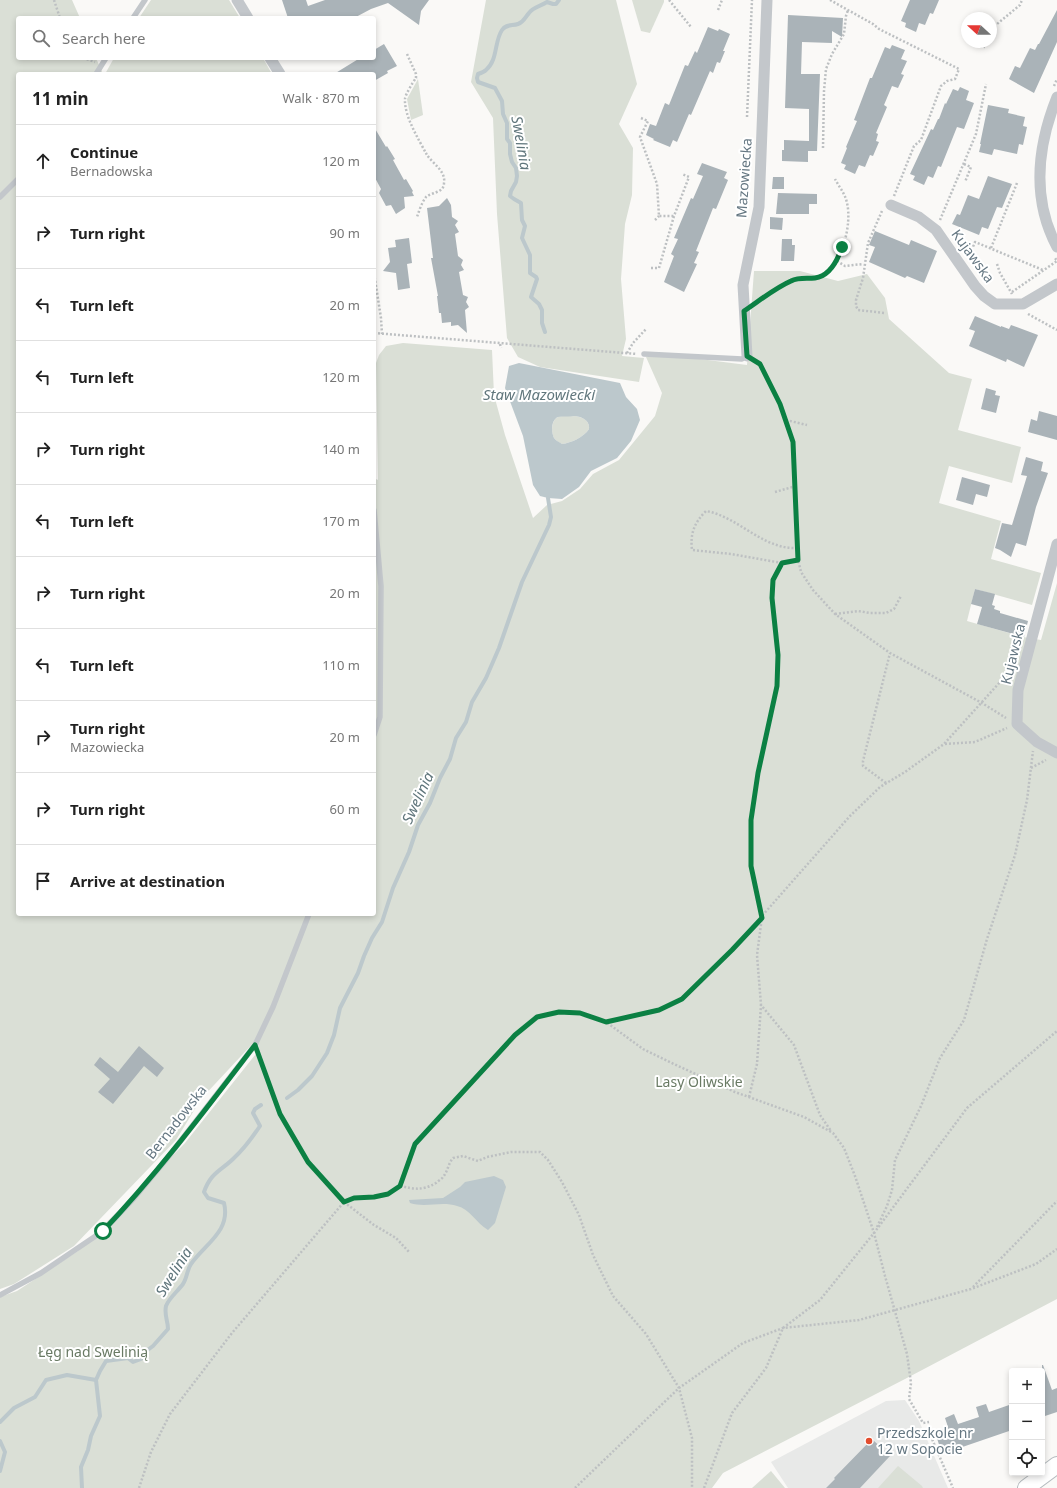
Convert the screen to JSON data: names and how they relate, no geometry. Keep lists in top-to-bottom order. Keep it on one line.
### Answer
{"streets":{"street":["Mazowiecka","Kujawska"],"lane":["Bernadowska"]},"water":["Swelinia","Staw Mazowiecki"],"parks":["Lasy Oliwskie","Łęg nad Swelinią"],"places":["Przedszkole nr 12 w Sopocie"],"north":"left","page":{"search":"Search here","heading":["11 min","Walk · 870 m"],"list":[["Continue","Bernadowska","120 m"],["Turn right","90 m"],["Turn left","20 m"],["Turn left","120 m"],["Turn right","140 m"],["Turn left","170 m"],["Turn right","20 m"],["Turn left","110 m"],["Turn right","Mazowiecka","20 m"],["Turn right","60 m"],"Arrive at destination"],"map_buttons":["+","−"]}}
